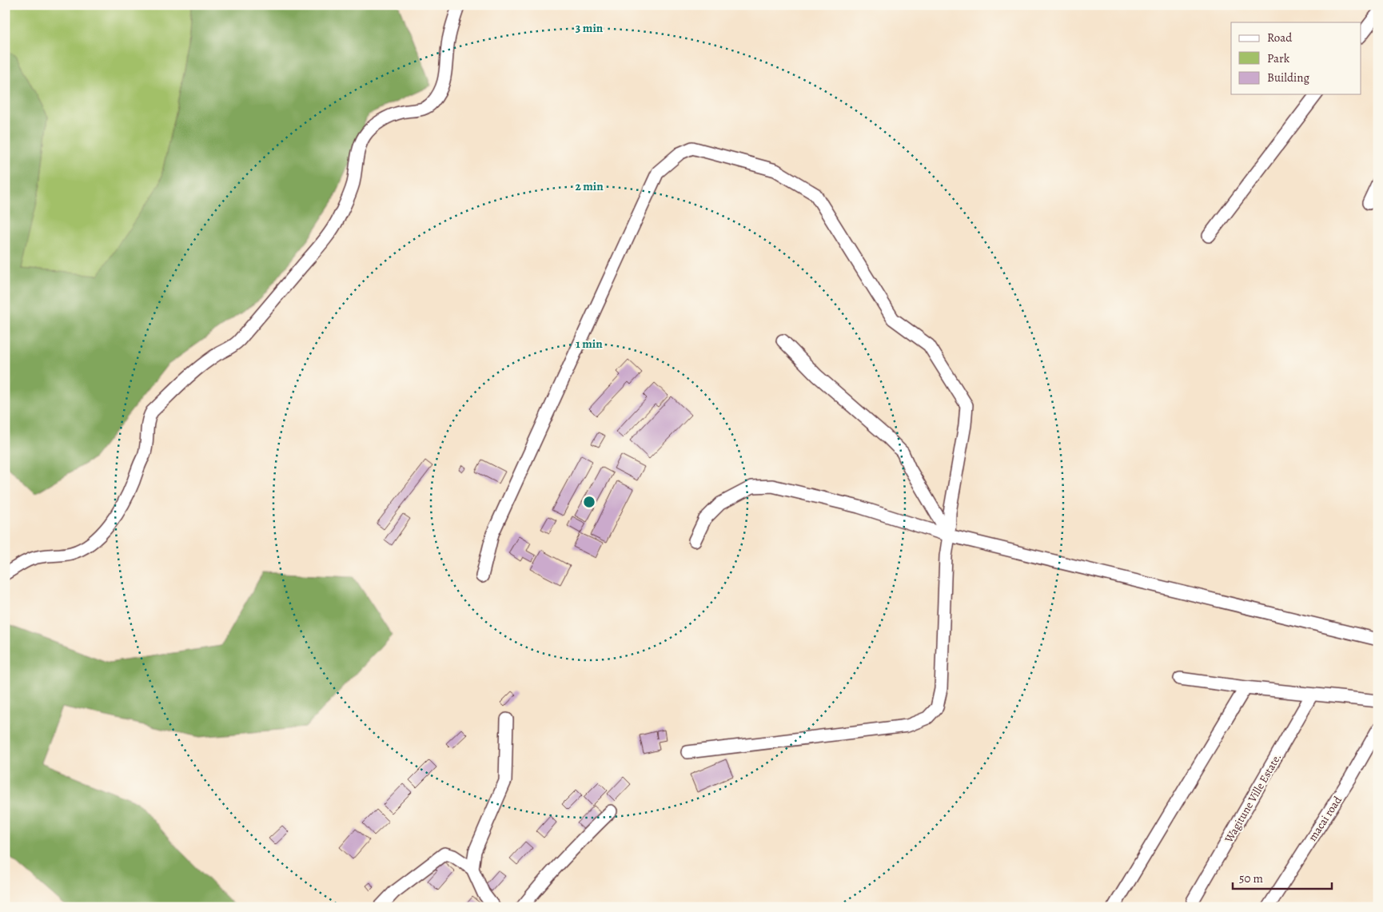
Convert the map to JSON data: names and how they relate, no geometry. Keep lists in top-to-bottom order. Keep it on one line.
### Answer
{"streets":{"street":["Wagitune Ville Estate.","macai road"]},"legend":["Road","Park","Building"],"scale_bar":"50 m","rings":["3 min","2 min","1 min"]}
